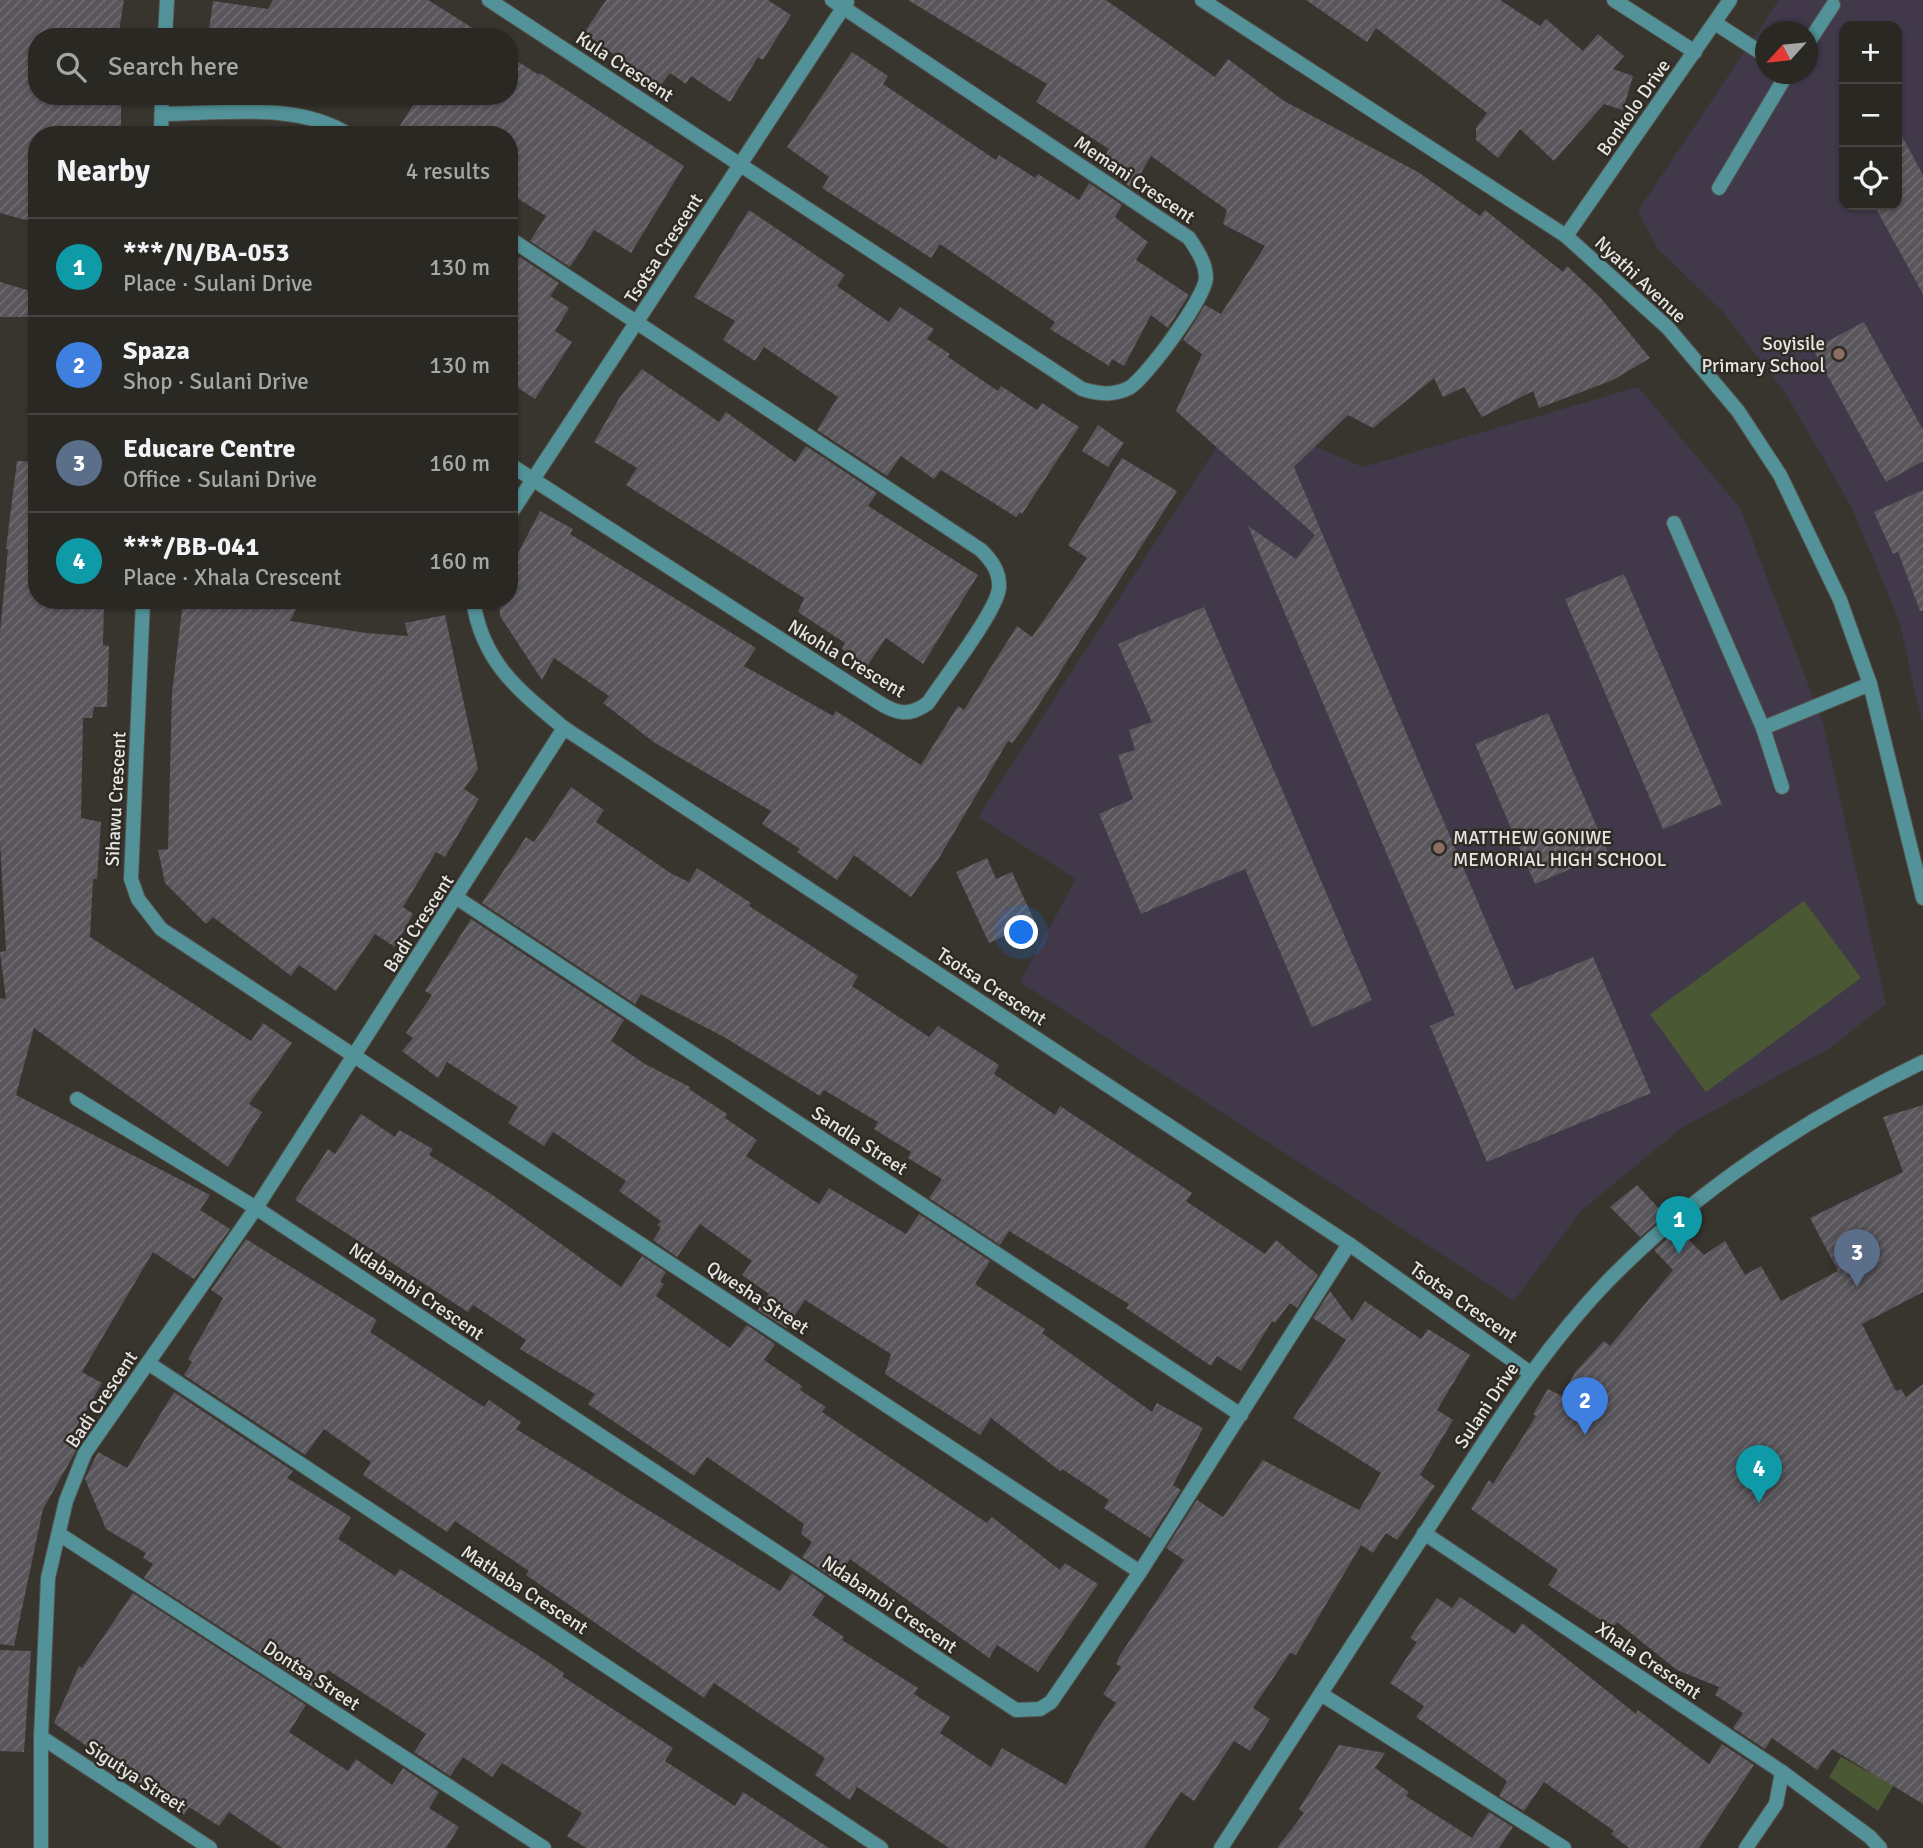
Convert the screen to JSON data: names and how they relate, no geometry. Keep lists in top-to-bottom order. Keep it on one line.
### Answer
{"streets":{"street":["Kula Crescent","Bonkolo Drive","Memani Crescent","Tsotsa Crescent","Nyathi Avenue","Nkohla Crescent","Sihawu Crescent","Badi Crescent","Sandla Street","Ndabambi Crescent","Qwesha Street","Sulani Drive","Mathaba Crescent","Xhala Crescent","Dontsa Street","Sigutya Street"]},"crossings":[["Kula Crescent","Memani Crescent"],["Kula Crescent","Tsotsa Crescent"],["Bonkolo Drive","Nyathi Avenue"],["Memani Crescent","Tsotsa Crescent"],["Tsotsa Crescent","Nkohla Crescent"],["Tsotsa Crescent","Badi Crescent"],["Tsotsa Crescent","Ndabambi Crescent"],["Tsotsa Crescent","Sulani Drive"],["Sihawu Crescent","Badi Crescent"],["Sihawu Crescent","Qwesha Street"],["Badi Crescent","Sandla Street"],["Badi Crescent","Ndabambi Crescent"],["Badi Crescent","Qwesha Street"],["Badi Crescent","Mathaba Crescent"],["Badi Crescent","Dontsa Street"],["Badi Crescent","Sigutya Street"],["Sandla Street","Ndabambi Crescent"],["Ndabambi Crescent","Qwesha Street"],["Sulani Drive","Xhala Crescent"]],"places":["Soyisile Primary School","MATTHEW GONIWE MEMORIAL HIGH SCHOOL"],"north":"bottom left","page":{"map_buttons":["+","−"],"search":"Search here","heading":["Nearby","4 results"],"list":[{"mark":"1","name":"***/N/BA-053","note":"Place · Sulani Drive","value":"130 m"},{"mark":"2","name":"Spaza","note":"Shop · Sulani Drive","value":"130 m"},{"mark":"3","name":"Educare Centre","note":"Office · Sulani Drive","value":"160 m"},{"mark":"4","name":"***/BB-041","note":"Place · Xhala Crescent","value":"160 m"}],"pins":["1","3","2","4"]}}
